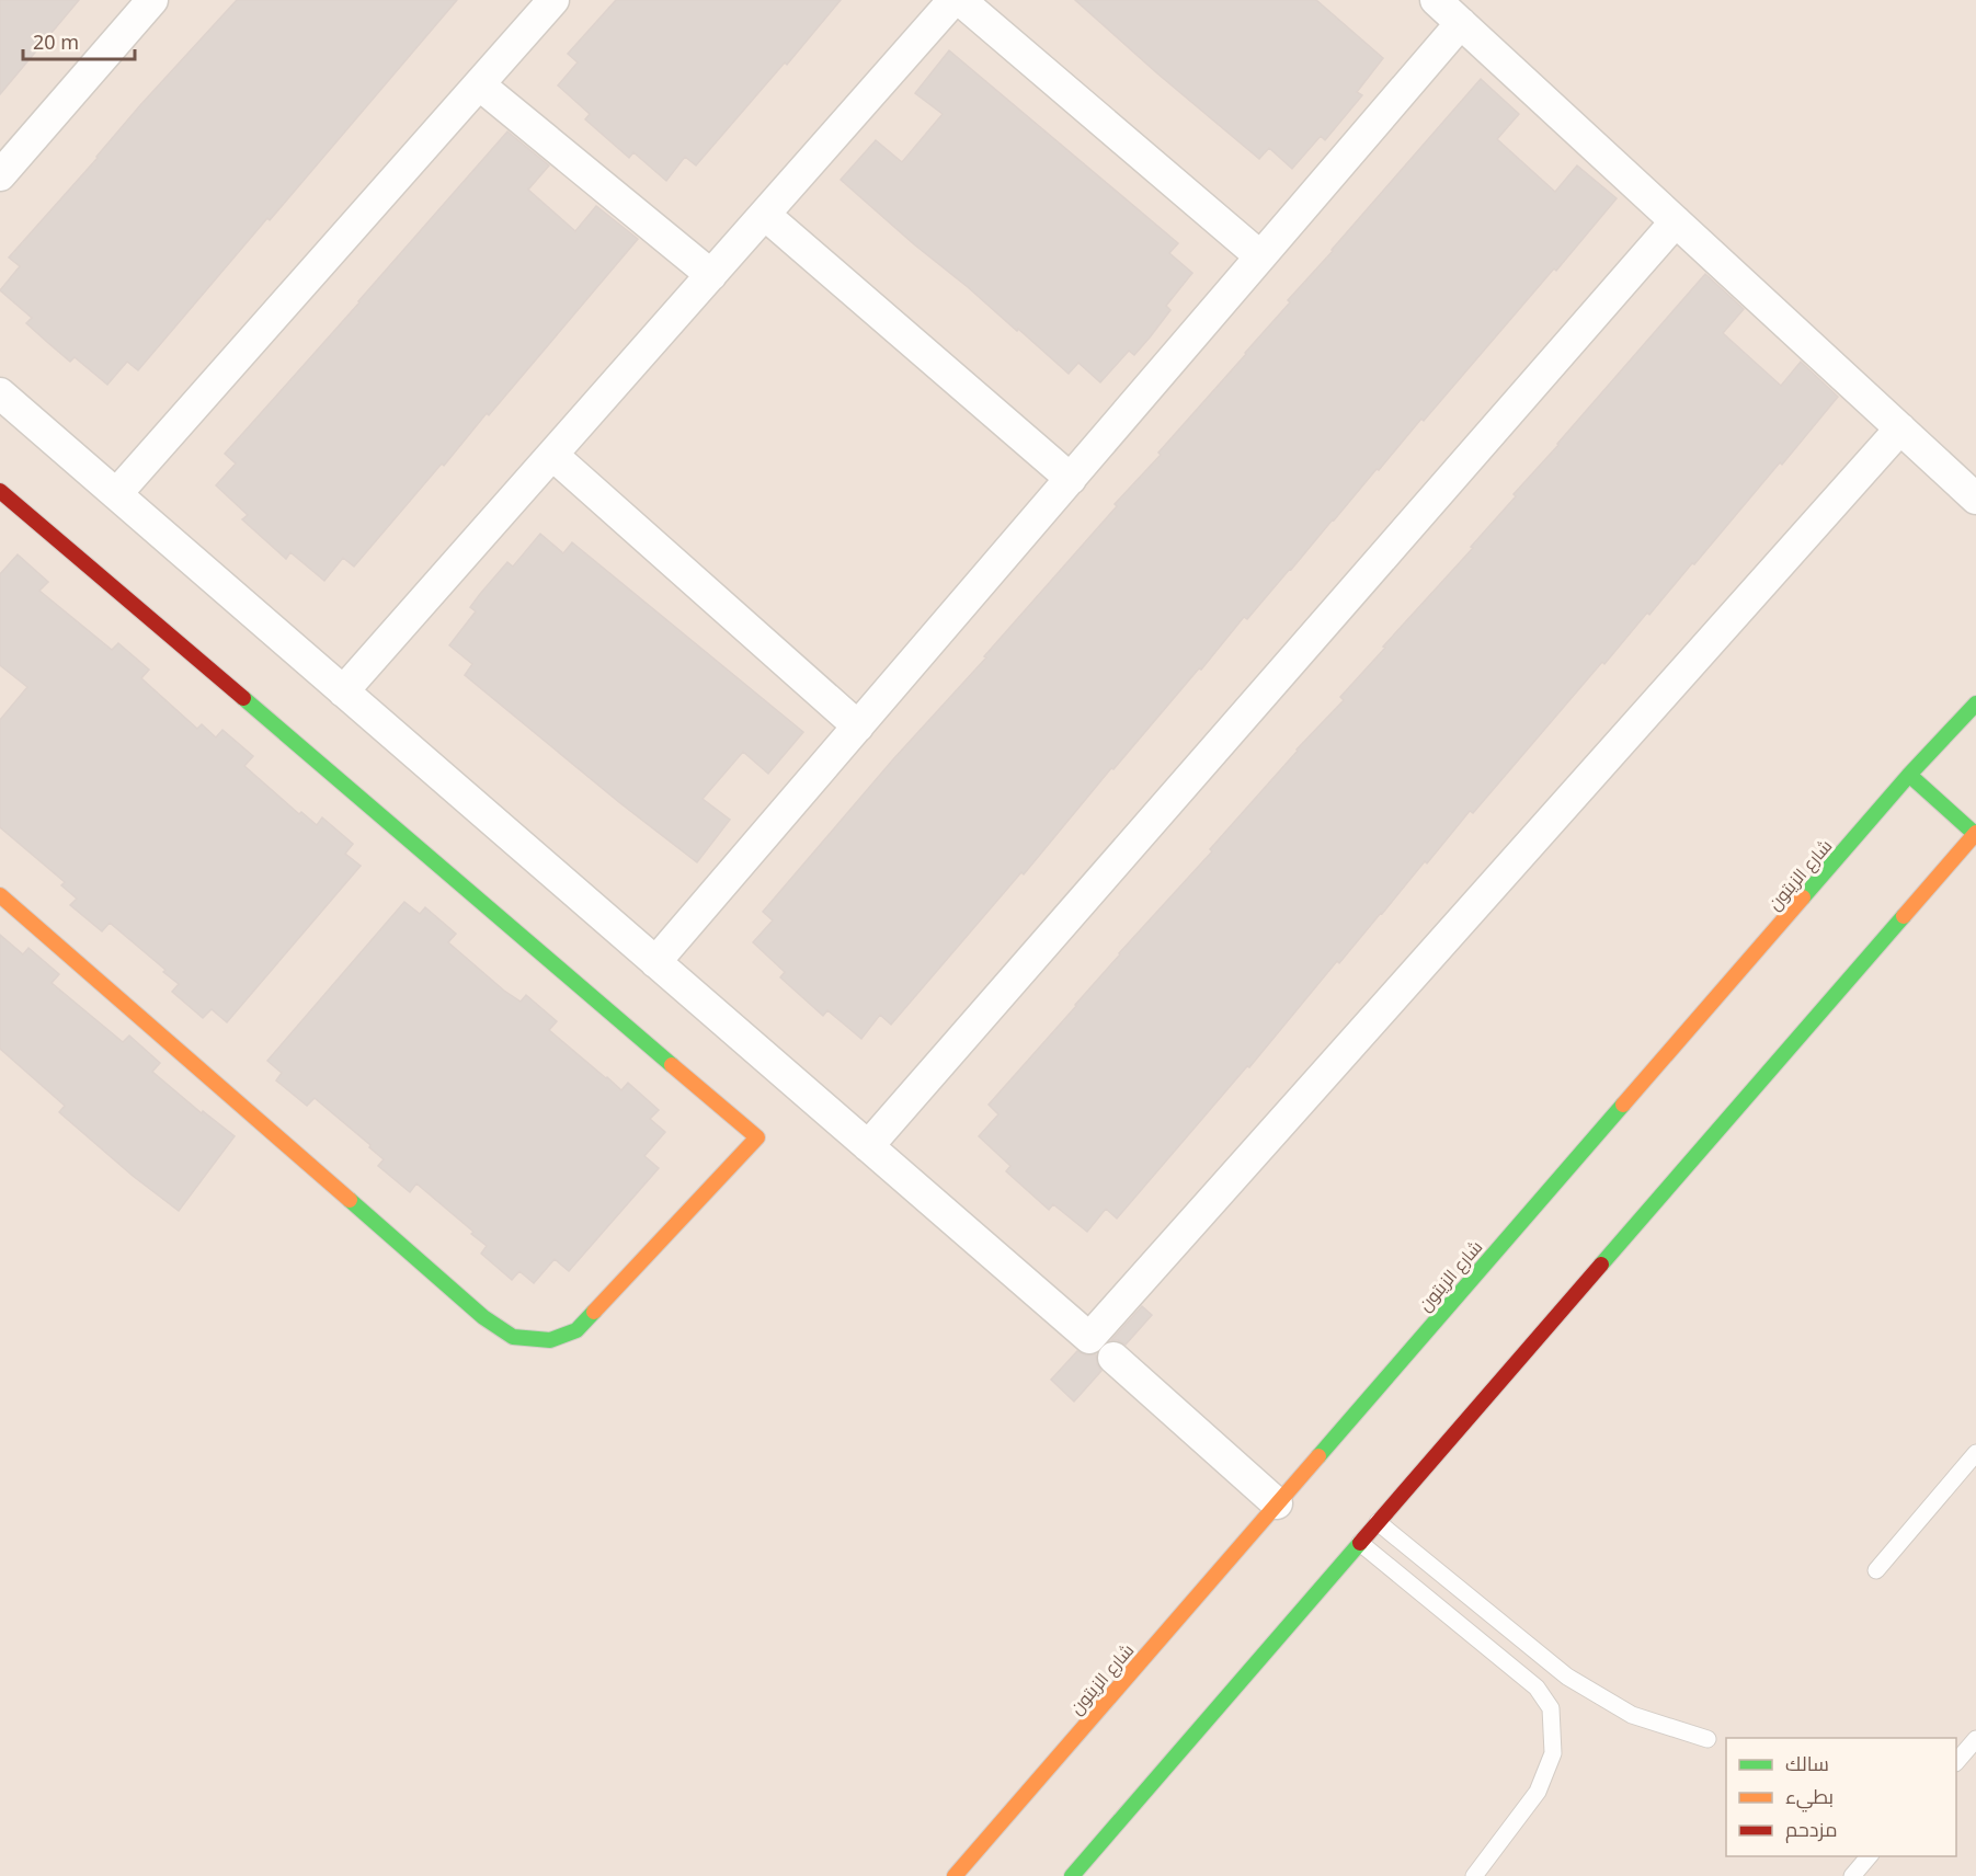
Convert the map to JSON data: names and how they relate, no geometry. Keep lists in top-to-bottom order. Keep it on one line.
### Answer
{"streets":{"main road":["شارع الزيتون"]},"legend":["سالك","بطيء","مزدحم"],"scale_bar":"20 m"}
